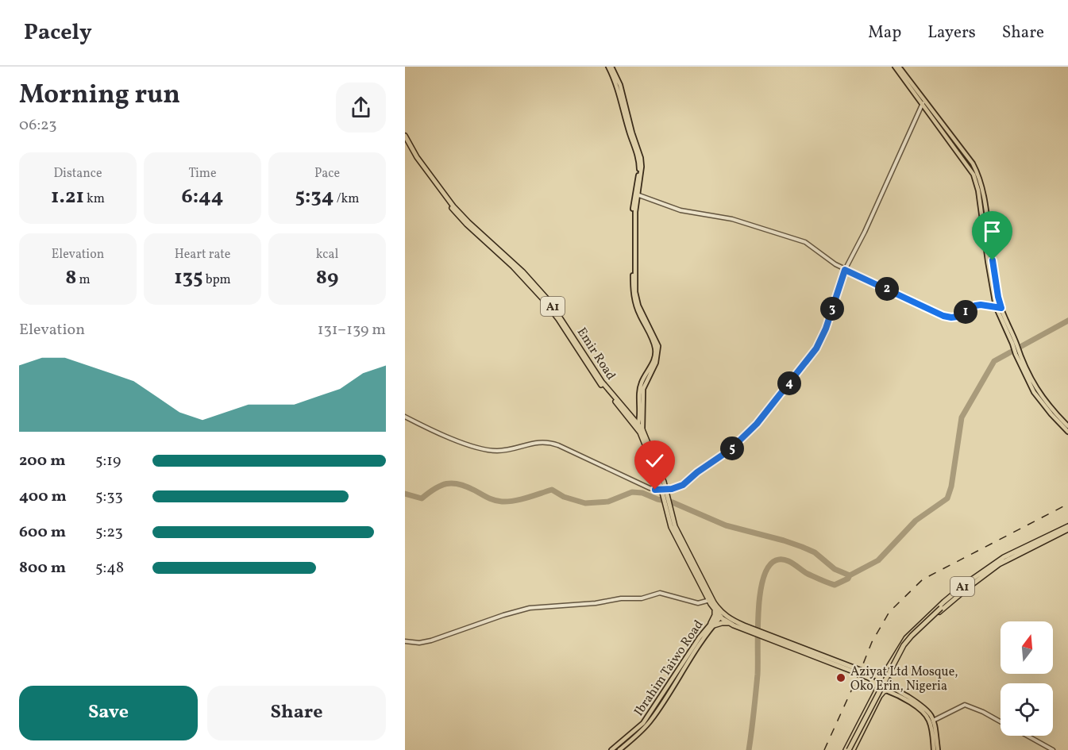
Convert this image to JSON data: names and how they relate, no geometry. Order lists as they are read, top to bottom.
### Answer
{
  "streets": {
    "highway": ["A1", "Emir Road", "Ibrahim Taiwo Road"]
  },
  "crossings": [
    ["A1", "Ibrahim Taiwo Road"],
    ["Emir Road", "Ibrahim Taiwo Road"]
  ],
  "places": ["Aziyat Ltd Mosque, Oko Erin, Nigeria"],
  "north": "top",
  "page": {
    "header": "Pacely",
    "nav": ["Map", "Layers", "Share"],
    "heading": ["Morning run", "06:23"],
    "stats": [
      ["Distance", "1.21 km"],
      ["Time", "6:44"],
      ["Pace", "5:34 /km"],
      ["Elevation", "8 m"],
      ["Heart rate", "135 bpm"],
      ["kcal", "89"]
    ],
    "pins": [
      "2",
      "3",
      "1",
      "4",
      "5"
    ],
    "chart": ["Elevation", "131–139 m"],
    "list": [
      {
        "name": "200 m",
        "note": "5:19"
      },
      {
        "name": "400 m",
        "note": "5:33"
      },
      {
        "name": "600 m",
        "note": "5:23"
      },
      {
        "name": "800 m",
        "note": "5:48"
      }
    ],
    "buttons": ["Save", "Share"]
  }
}
